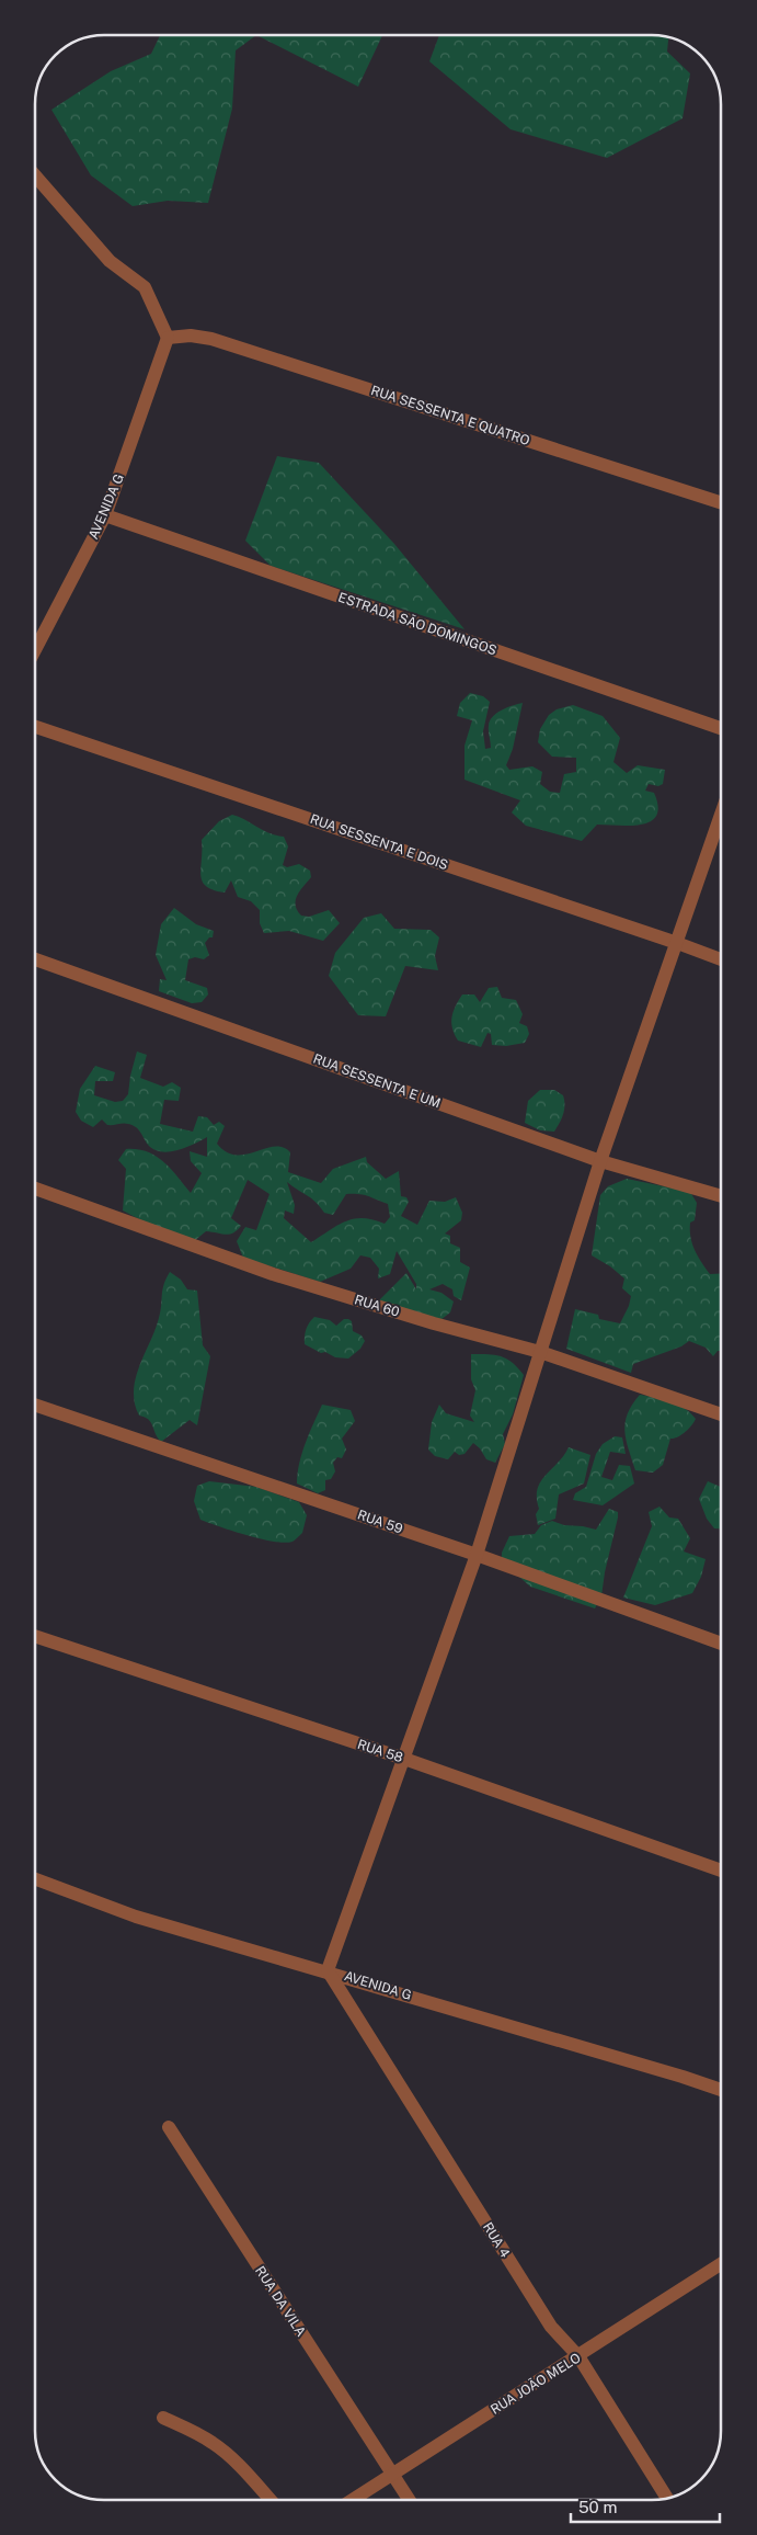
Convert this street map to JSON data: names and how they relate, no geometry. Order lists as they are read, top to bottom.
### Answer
{
  "streets": {
    "street": [
      "RUA SESSENTA E QUATRO",
      "AVENIDA G",
      "ESTRADA SÃO DOMINGOS",
      "RUA SESSENTA E DOIS",
      "RUA SESSENTA E UM",
      "RUA 60",
      "RUA 59",
      "RUA 58",
      "RUA 4",
      "RUA DA VILA",
      "RUA JOÃO MELO"
    ]
  },
  "crossings": [
    ["RUA SESSENTA E QUATRO", "AVENIDA G"],
    ["AVENIDA G", "ESTRADA SÃO DOMINGOS"],
    ["AVENIDA G", "RUA 4"],
    ["RUA 4", "RUA JOÃO MELO"],
    ["RUA DA VILA", "RUA JOÃO MELO"]
  ],
  "scale_bar": "50 m"
}
